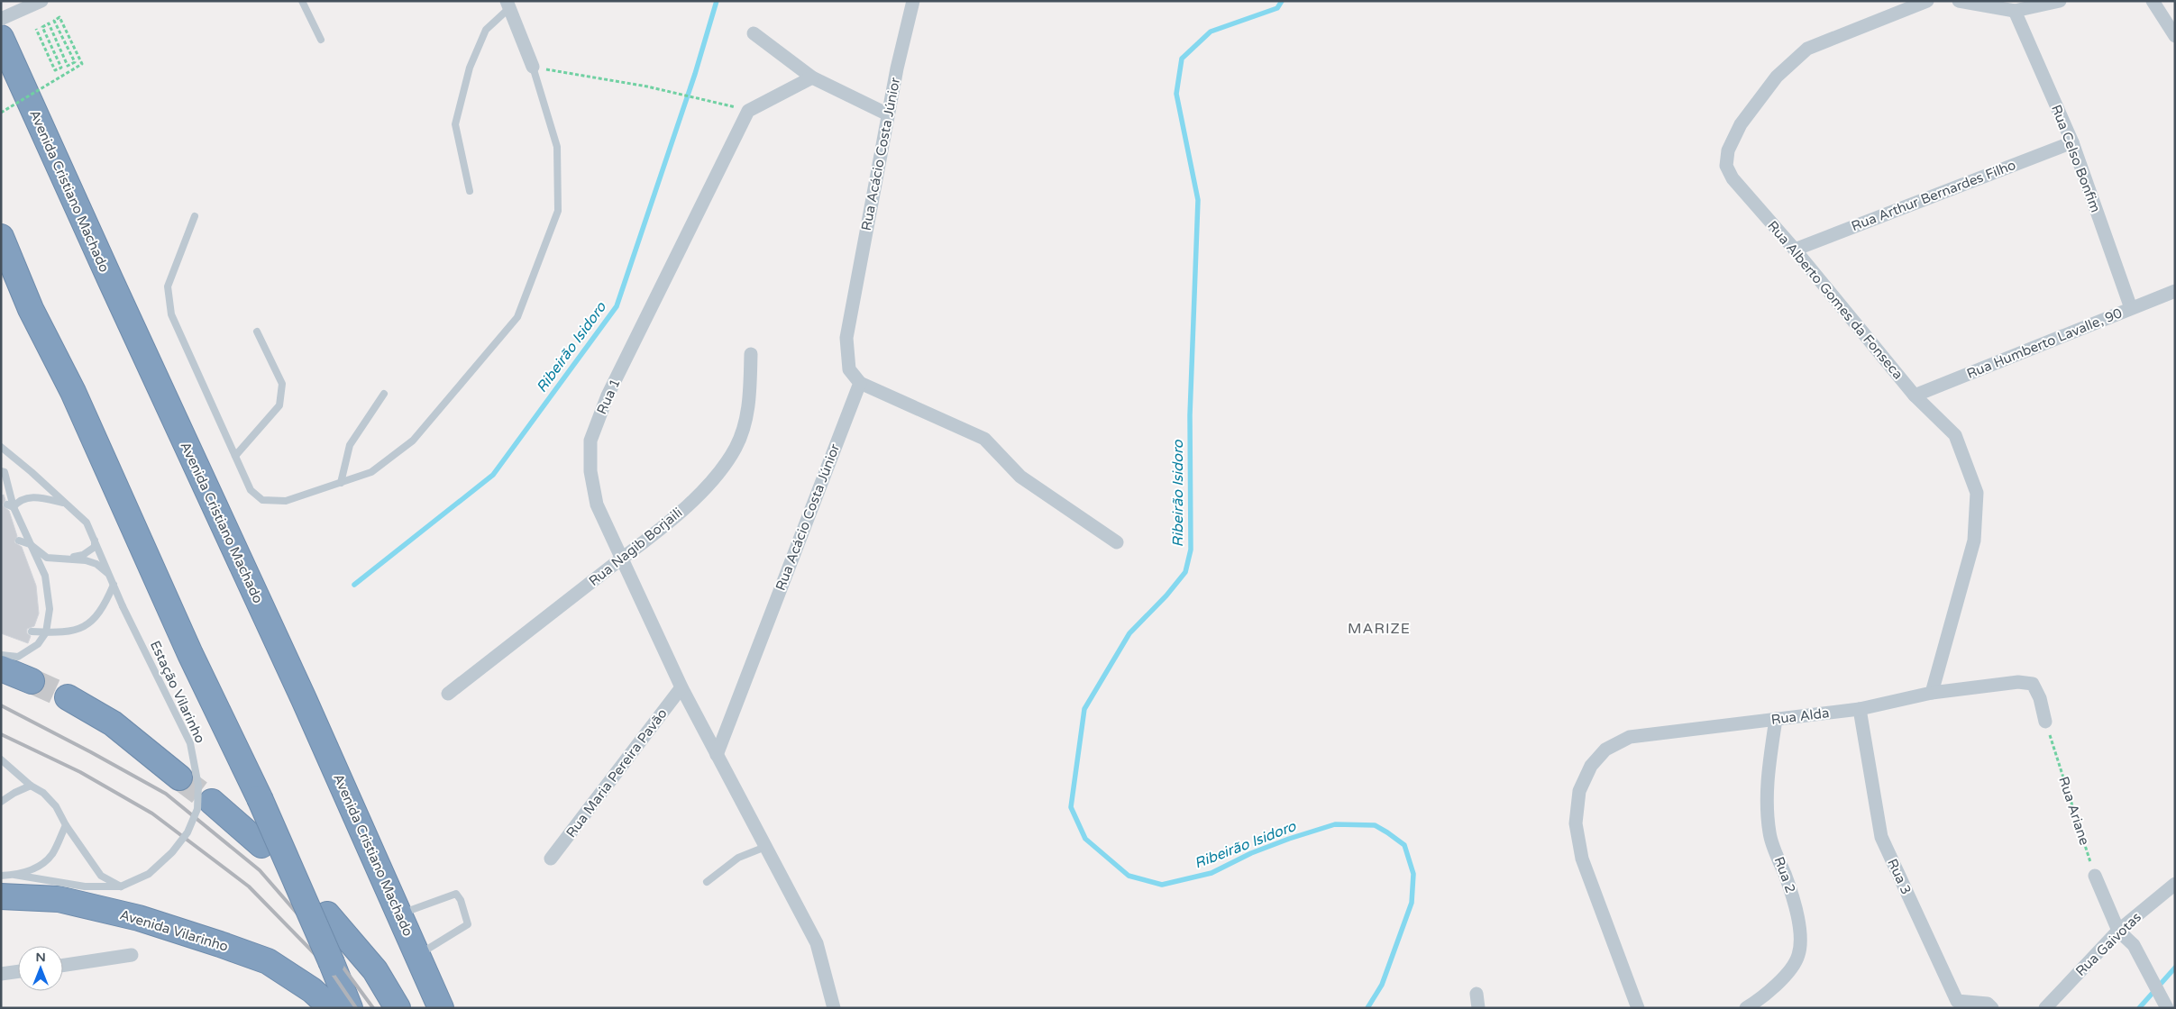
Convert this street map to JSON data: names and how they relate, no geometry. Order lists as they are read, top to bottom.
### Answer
{
  "streets": {
    "highway": ["Avenida Cristiano Machado", "Avenida Vilarinho"],
    "street": [
      "Rua Acácio Costa Júnior",
      "Rua Celso Bonfim",
      "Rua Arthur Bernardes Filho",
      "Rua Alberto Gomes da Fonseca",
      "Rua Humberto Lavalle, 90",
      "Rua 1",
      "Rua Nagib Borjaili",
      "Rua Alda",
      "Rua Maria Pereira Pavão",
      "Rua 2",
      "Rua 3",
      "Rua Gaivotas"
    ],
    "lane": ["Estação Vilarinho"],
    "path": ["Rua Ariane"]
  },
  "crossings": [
    ["Rua Acácio Costa Júnior", "Rua 1"],
    ["Rua Celso Bonfim", "Rua Arthur Bernardes Filho"],
    ["Rua Celso Bonfim", "Rua Humberto Lavalle, 90"],
    ["Rua Arthur Bernardes Filho", "Rua Alberto Gomes da Fonseca"],
    ["Rua Alberto Gomes da Fonseca", "Rua Humberto Lavalle, 90"],
    ["Rua Alberto Gomes da Fonseca", "Rua Alda"],
    ["Rua 1", "Rua Nagib Borjaili"],
    ["Rua 1", "Rua Maria Pereira Pavão"],
    ["Rua Alda", "Rua Ariane"],
    ["Rua Alda", "Rua 2"],
    ["Rua Alda", "Rua 3"]
  ],
  "districts": ["MARIZE"],
  "water": ["Ribeirão Isidoro"],
  "north": "top"
}
